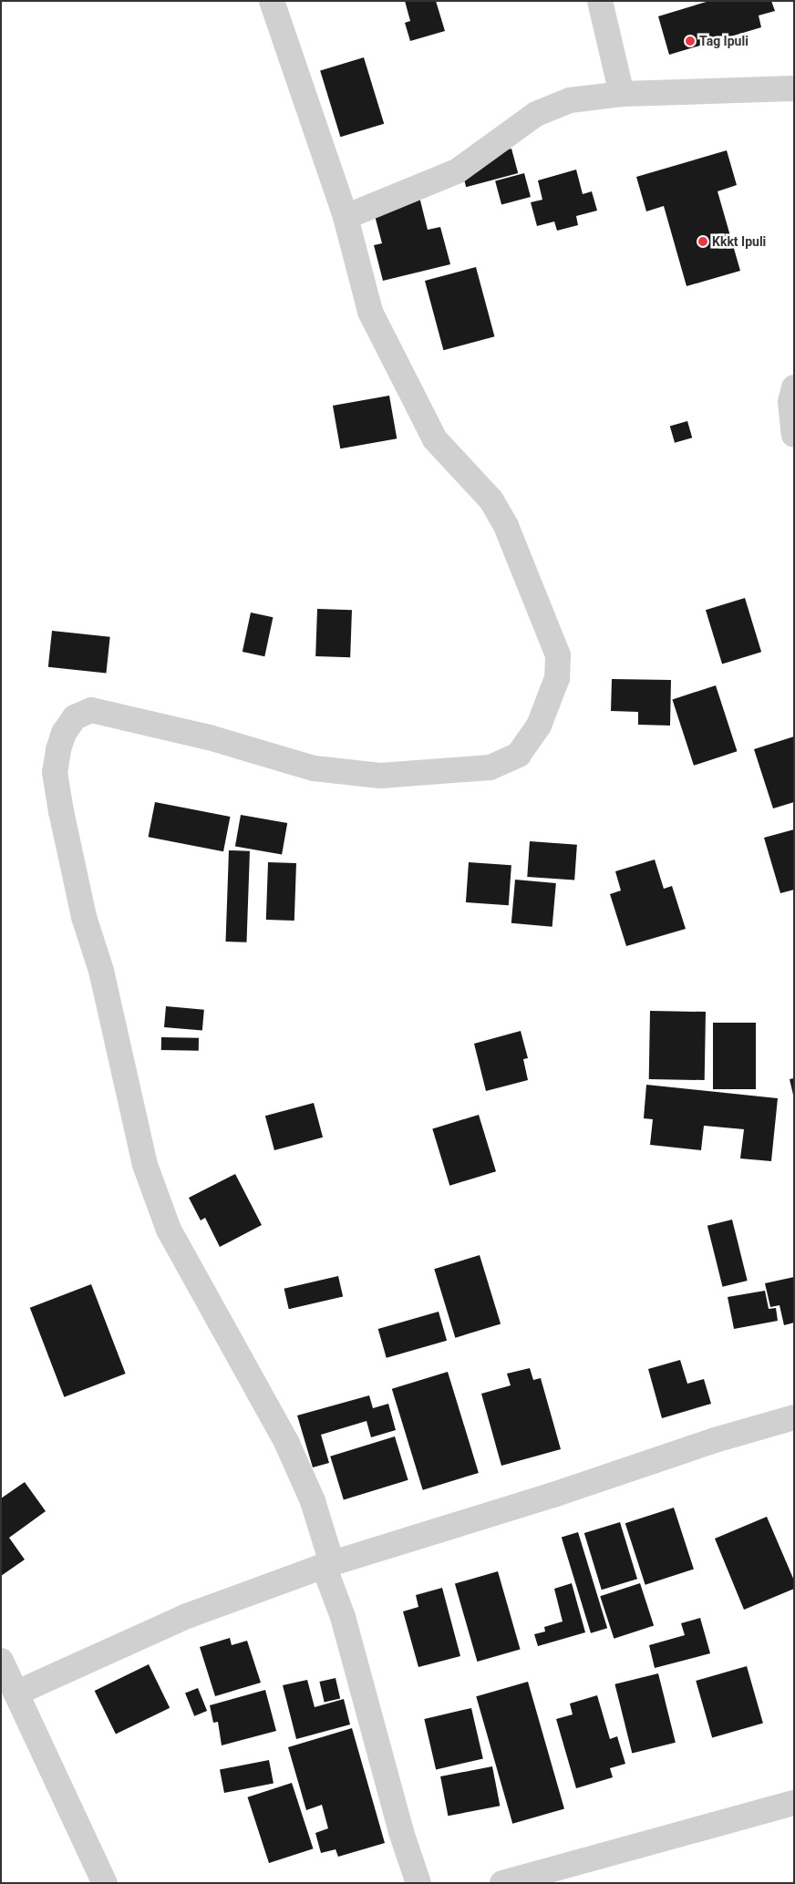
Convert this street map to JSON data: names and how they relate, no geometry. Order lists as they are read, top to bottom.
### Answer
{
  "places": ["Tag Ipuli", "Kkkt Ipuli"]
}
